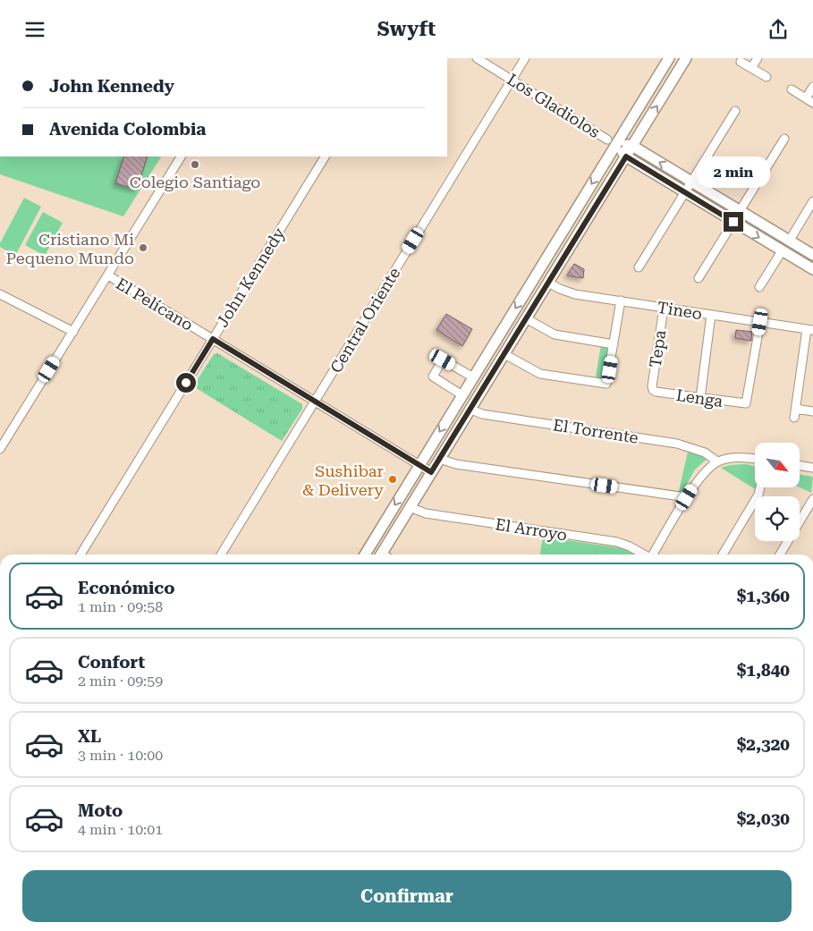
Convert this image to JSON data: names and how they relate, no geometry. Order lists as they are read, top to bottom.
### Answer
{
  "streets": {
    "street": [
      "Los Gladiolos",
      "John Kennedy",
      "El Pelícano",
      "Tineo",
      "Central Oriente",
      "Tepa",
      "Lenga",
      "El Torrente",
      "El Arroyo"
    ]
  },
  "crossings": [
    ["Los Gladiolos", "Central Oriente"],
    ["John Kennedy", "El Pelícano"],
    ["El Pelícano", "Central Oriente"],
    ["Tineo", "Tepa"],
    ["Tineo", "Lenga"],
    ["Tepa", "Lenga"]
  ],
  "places": ["Colegio Santiago", "Cristiano Mi Pequeno Mundo", "Sushibar & Delivery"],
  "north": "bottom right",
  "page": {
    "header": "Swyft",
    "banner": ["John Kennedy", "Avenida Colombia"],
    "bubble": "2 min",
    "list": [
      {
        "name": "Económico",
        "note": "1 min · 09:58",
        "value": "$1,360"
      },
      {
        "name": "Confort",
        "note": "2 min · 09:59",
        "value": "$1,840"
      },
      {
        "name": "XL",
        "note": "3 min · 10:00",
        "value": "$2,320"
      },
      {
        "name": "Moto",
        "note": "4 min · 10:01",
        "value": "$2,030"
      }
    ],
    "buttons": "Confirmar"
  }
}
